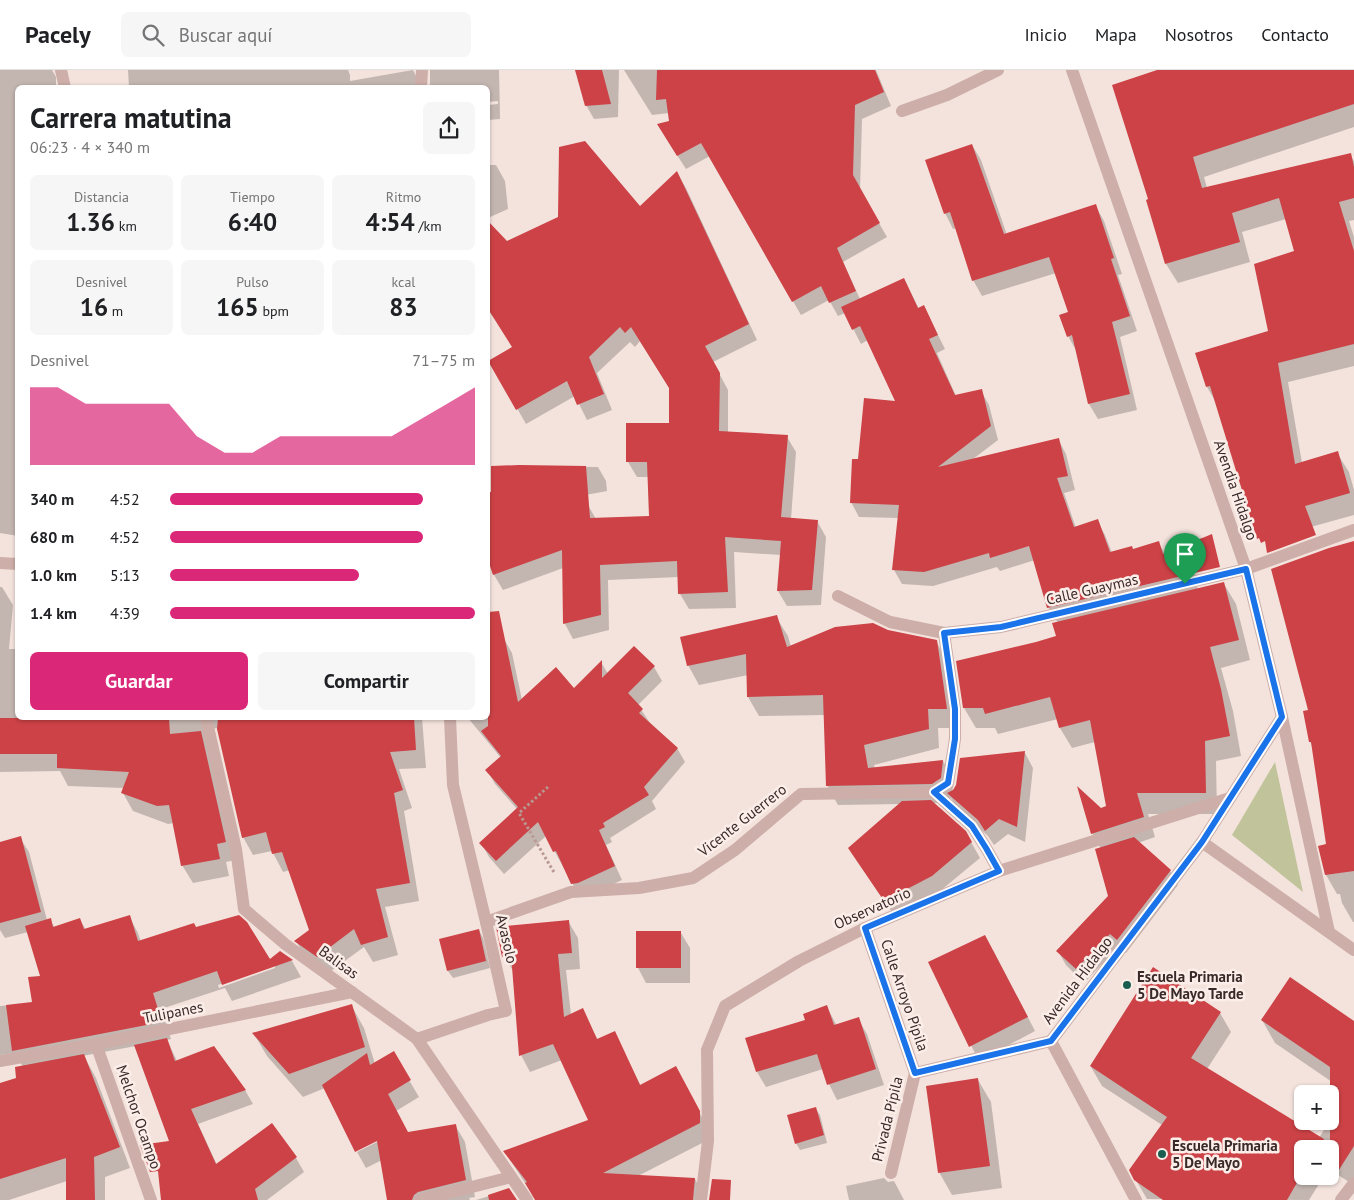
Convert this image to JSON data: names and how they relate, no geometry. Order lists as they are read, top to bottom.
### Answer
{
  "streets": {
    "street": [
      "Avendia Hidalgo",
      "Calle Guaymas",
      "Vicente Guerrero",
      "Observatorio",
      "Avasolo",
      "Balisas",
      "Avenida Hidalgo",
      "Calle Arroyo Pípila",
      "Tulipanes",
      "Melchor Ocampo",
      "Privada Pípila"
    ]
  },
  "crossings": [
    ["Avendia Hidalgo", "Calle Guaymas"],
    ["Avendia Hidalgo", "Avenida Hidalgo"],
    ["Vicente Guerrero", "Avasolo"],
    ["Observatorio", "Avenida Hidalgo"],
    ["Observatorio", "Calle Arroyo Pípila"],
    ["Avasolo", "Balisas"],
    ["Balisas", "Tulipanes"],
    ["Calle Arroyo Pípila", "Privada Pípila"],
    ["Tulipanes", "Melchor Ocampo"]
  ],
  "places": ["Escuela Primaria 5 De Mayo Tarde", "Escuela Primaria 5 De Mayo"],
  "page": {
    "header": "Pacely",
    "search": "Buscar aquí",
    "nav": [
      "Inicio",
      "Mapa",
      "Nosotros",
      "Contacto"
    ],
    "heading": ["Carrera matutina", "06:23 · 4 × 340 m"],
    "stats": [
      ["Distancia", "1.36 km"],
      ["Tiempo", "6:40"],
      ["Ritmo", "4:54 /km"],
      ["Desnivel", "16 m"],
      ["Pulso", "165 bpm"],
      ["kcal", "83"]
    ],
    "chart": ["Desnivel", "71–75 m"],
    "list": [
      {
        "name": "340 m",
        "note": "4:52"
      },
      {
        "name": "680 m",
        "note": "4:52"
      },
      {
        "name": "1.0 km",
        "note": "5:13"
      },
      {
        "name": "1.4 km",
        "note": "4:39"
      }
    ],
    "buttons": ["Guardar", "Compartir"],
    "map_buttons": ["+", "−"]
  }
}
